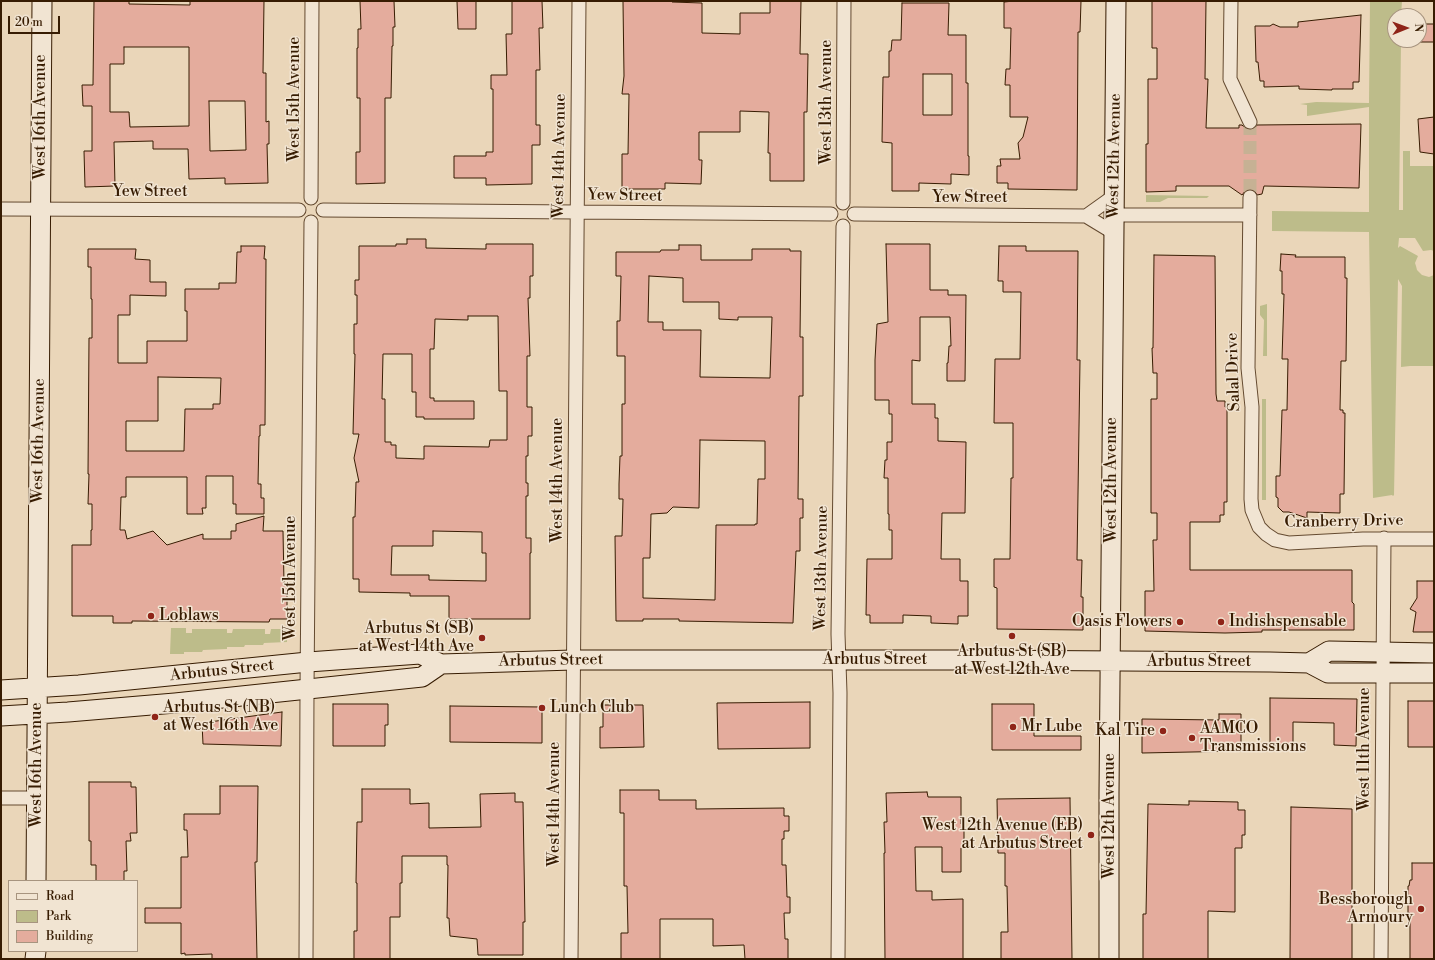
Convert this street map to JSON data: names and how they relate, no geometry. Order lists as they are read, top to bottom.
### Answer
{
  "streets": {
    "main road": ["West 16th Avenue", "West 12th Avenue", "Arbutus Street"],
    "street": [
      "West 15th Avenue",
      "West 13th Avenue",
      "West 14th Avenue",
      "Yew Street",
      "Salal Drive",
      "Cranberry Drive",
      "West 11th Avenue"
    ]
  },
  "crossings": [
    ["West 15th Avenue", "Yew Street"],
    ["West 15th Avenue", "Arbutus Street"],
    ["West 13th Avenue", "Yew Street"],
    ["West 13th Avenue", "Arbutus Street"],
    ["West 16th Avenue", "Yew Street"],
    ["West 16th Avenue", "Arbutus Street"],
    ["West 14th Avenue", "Yew Street"],
    ["West 14th Avenue", "Arbutus Street"],
    ["West 12th Avenue", "Arbutus Street"],
    ["Salal Drive", "Cranberry Drive"],
    ["Cranberry Drive", "West 11th Avenue"],
    ["Arbutus Street", "West 11th Avenue"]
  ],
  "places": [
    "Loblaws",
    "Oasis Flowers",
    "Indishspensable",
    "Arbutus St (SB) at West 12th Ave",
    "Arbutus St (SB) at West 14th Ave",
    "Lunch Club",
    "Arbutus St (NB) at West 16th Ave",
    "Mr Lube",
    "Kal Tire",
    "AAMCO Transmissions",
    "West 12th Avenue (EB) at Arbutus Street",
    "Bessborough Armoury"
  ],
  "legend": ["Road", "Park", "Building"],
  "scale_bar": "20 m",
  "north": "right"
}
